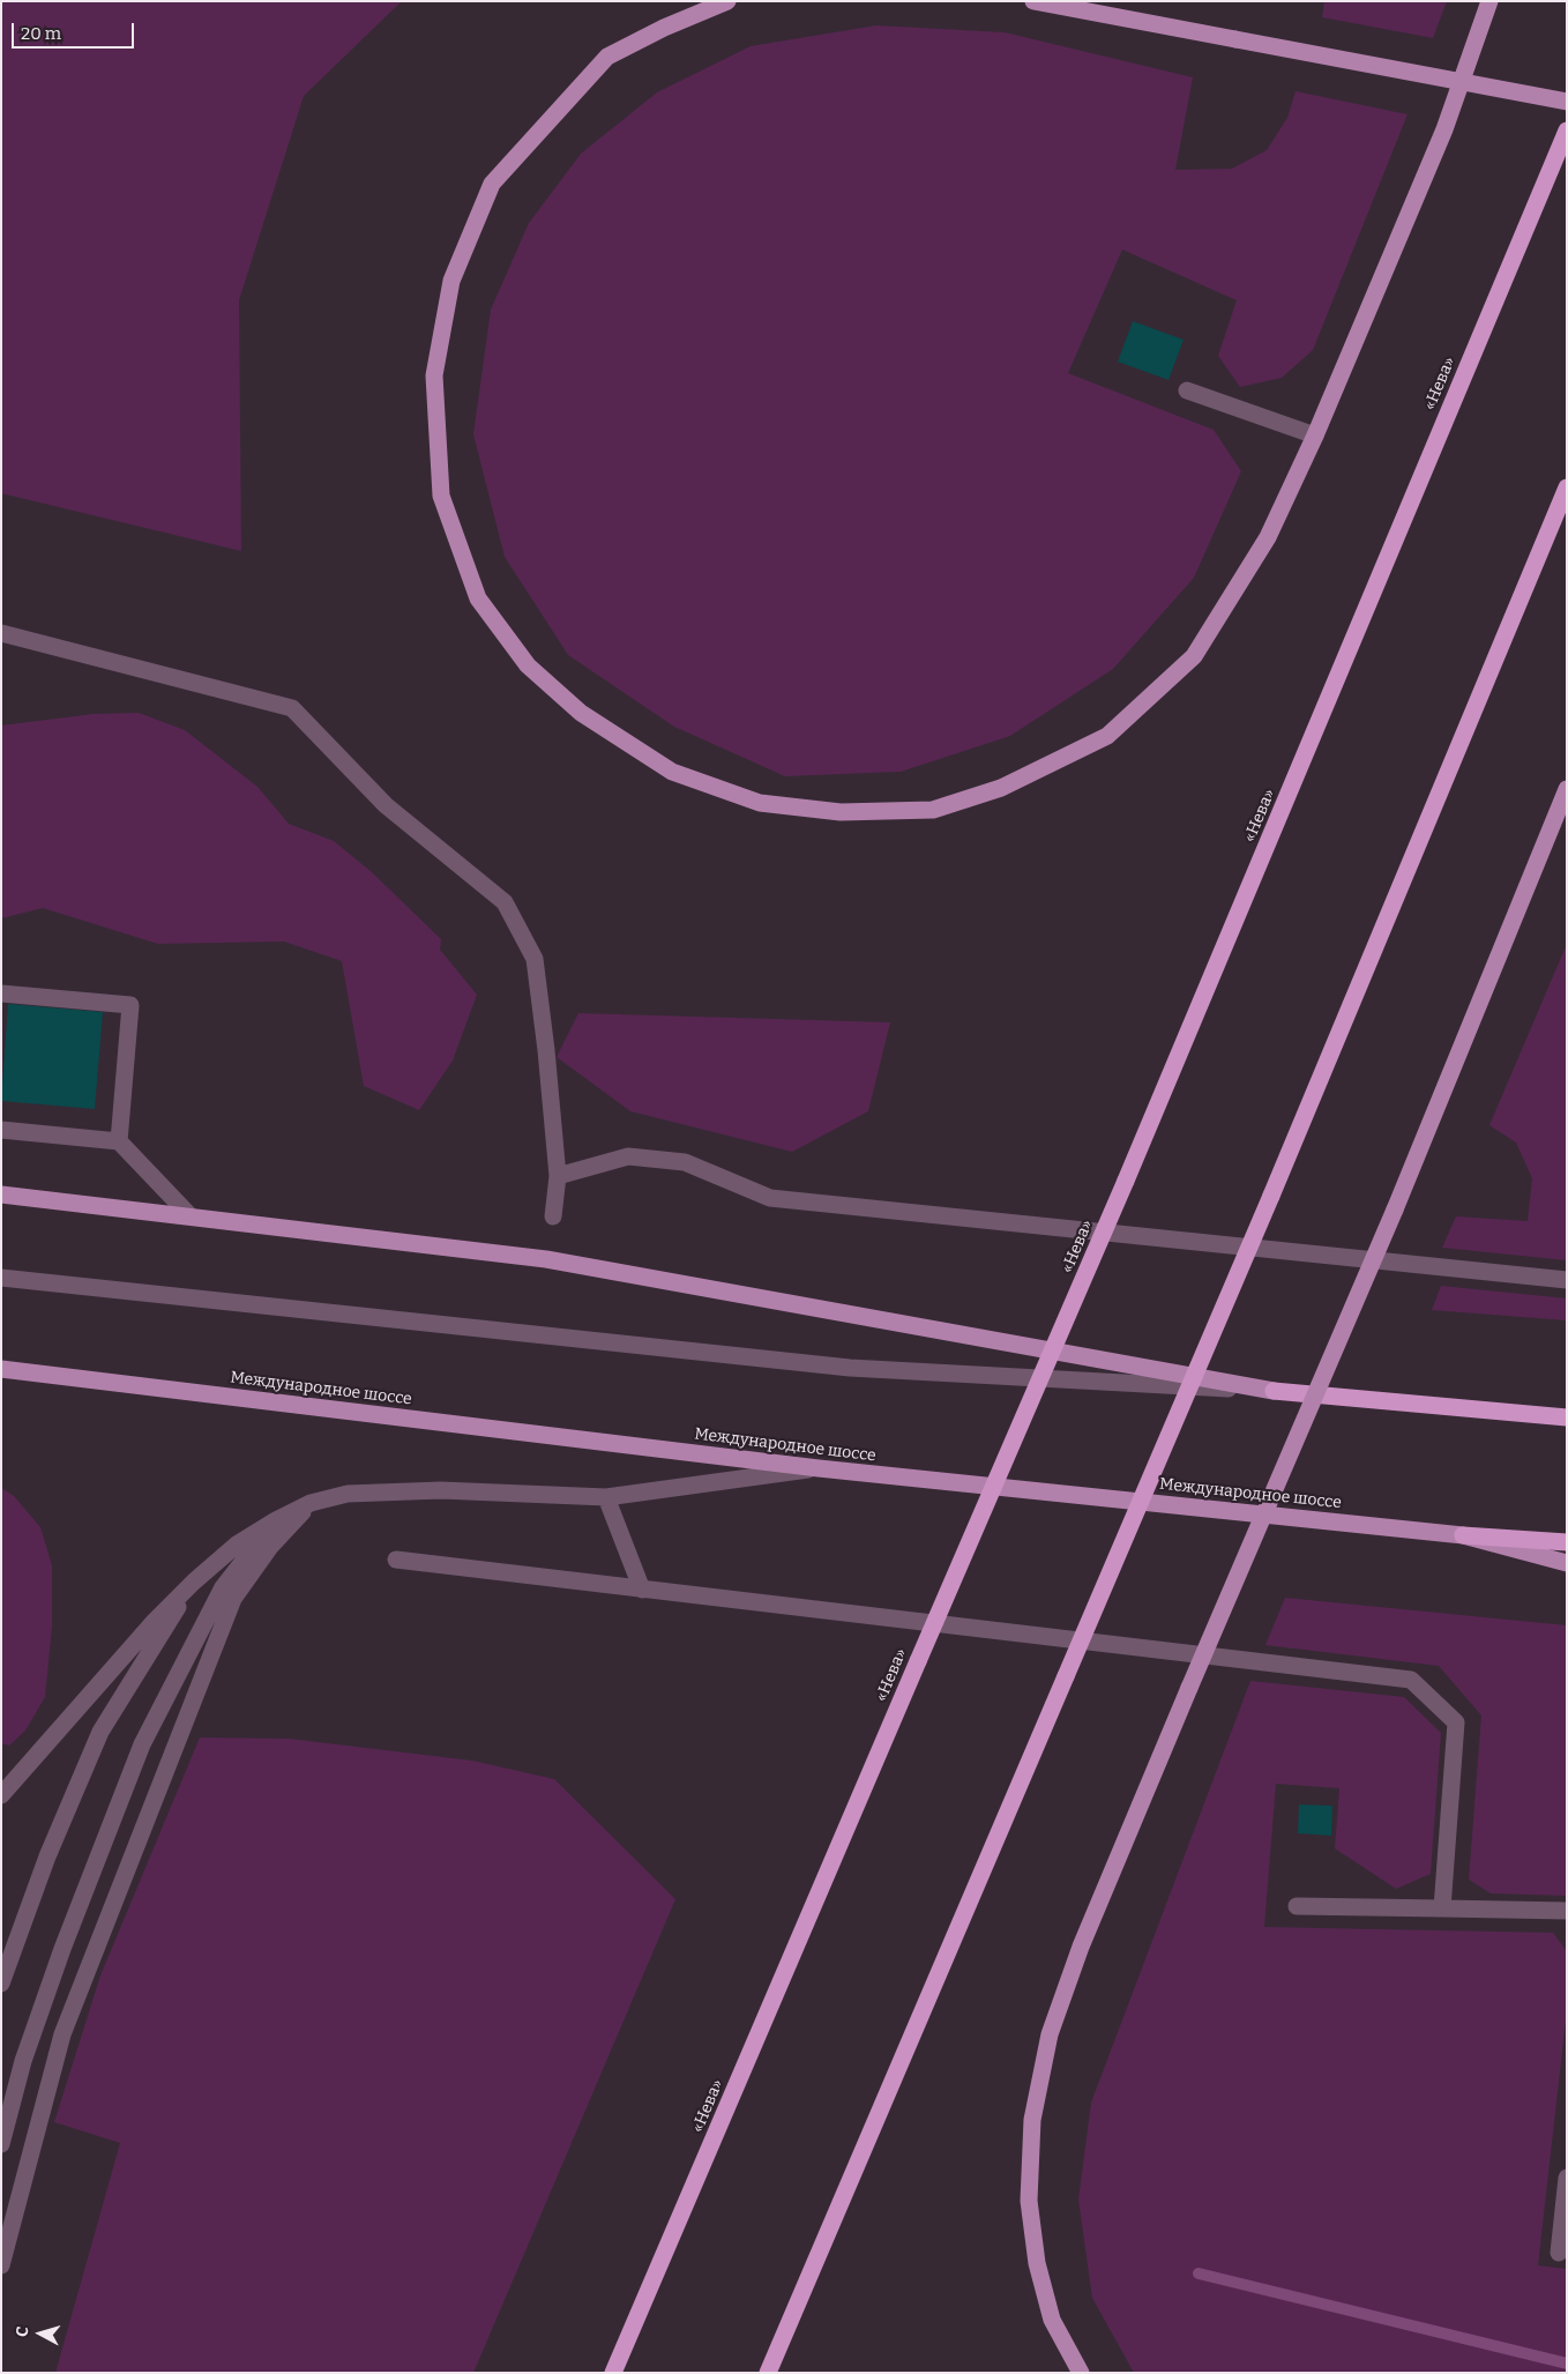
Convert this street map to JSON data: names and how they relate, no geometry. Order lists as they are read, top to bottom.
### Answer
{
  "streets": {
    "highway": ["«Нева»", "Международное шоссе"]
  },
  "scale_bar": "20 m",
  "north": "left"
}
